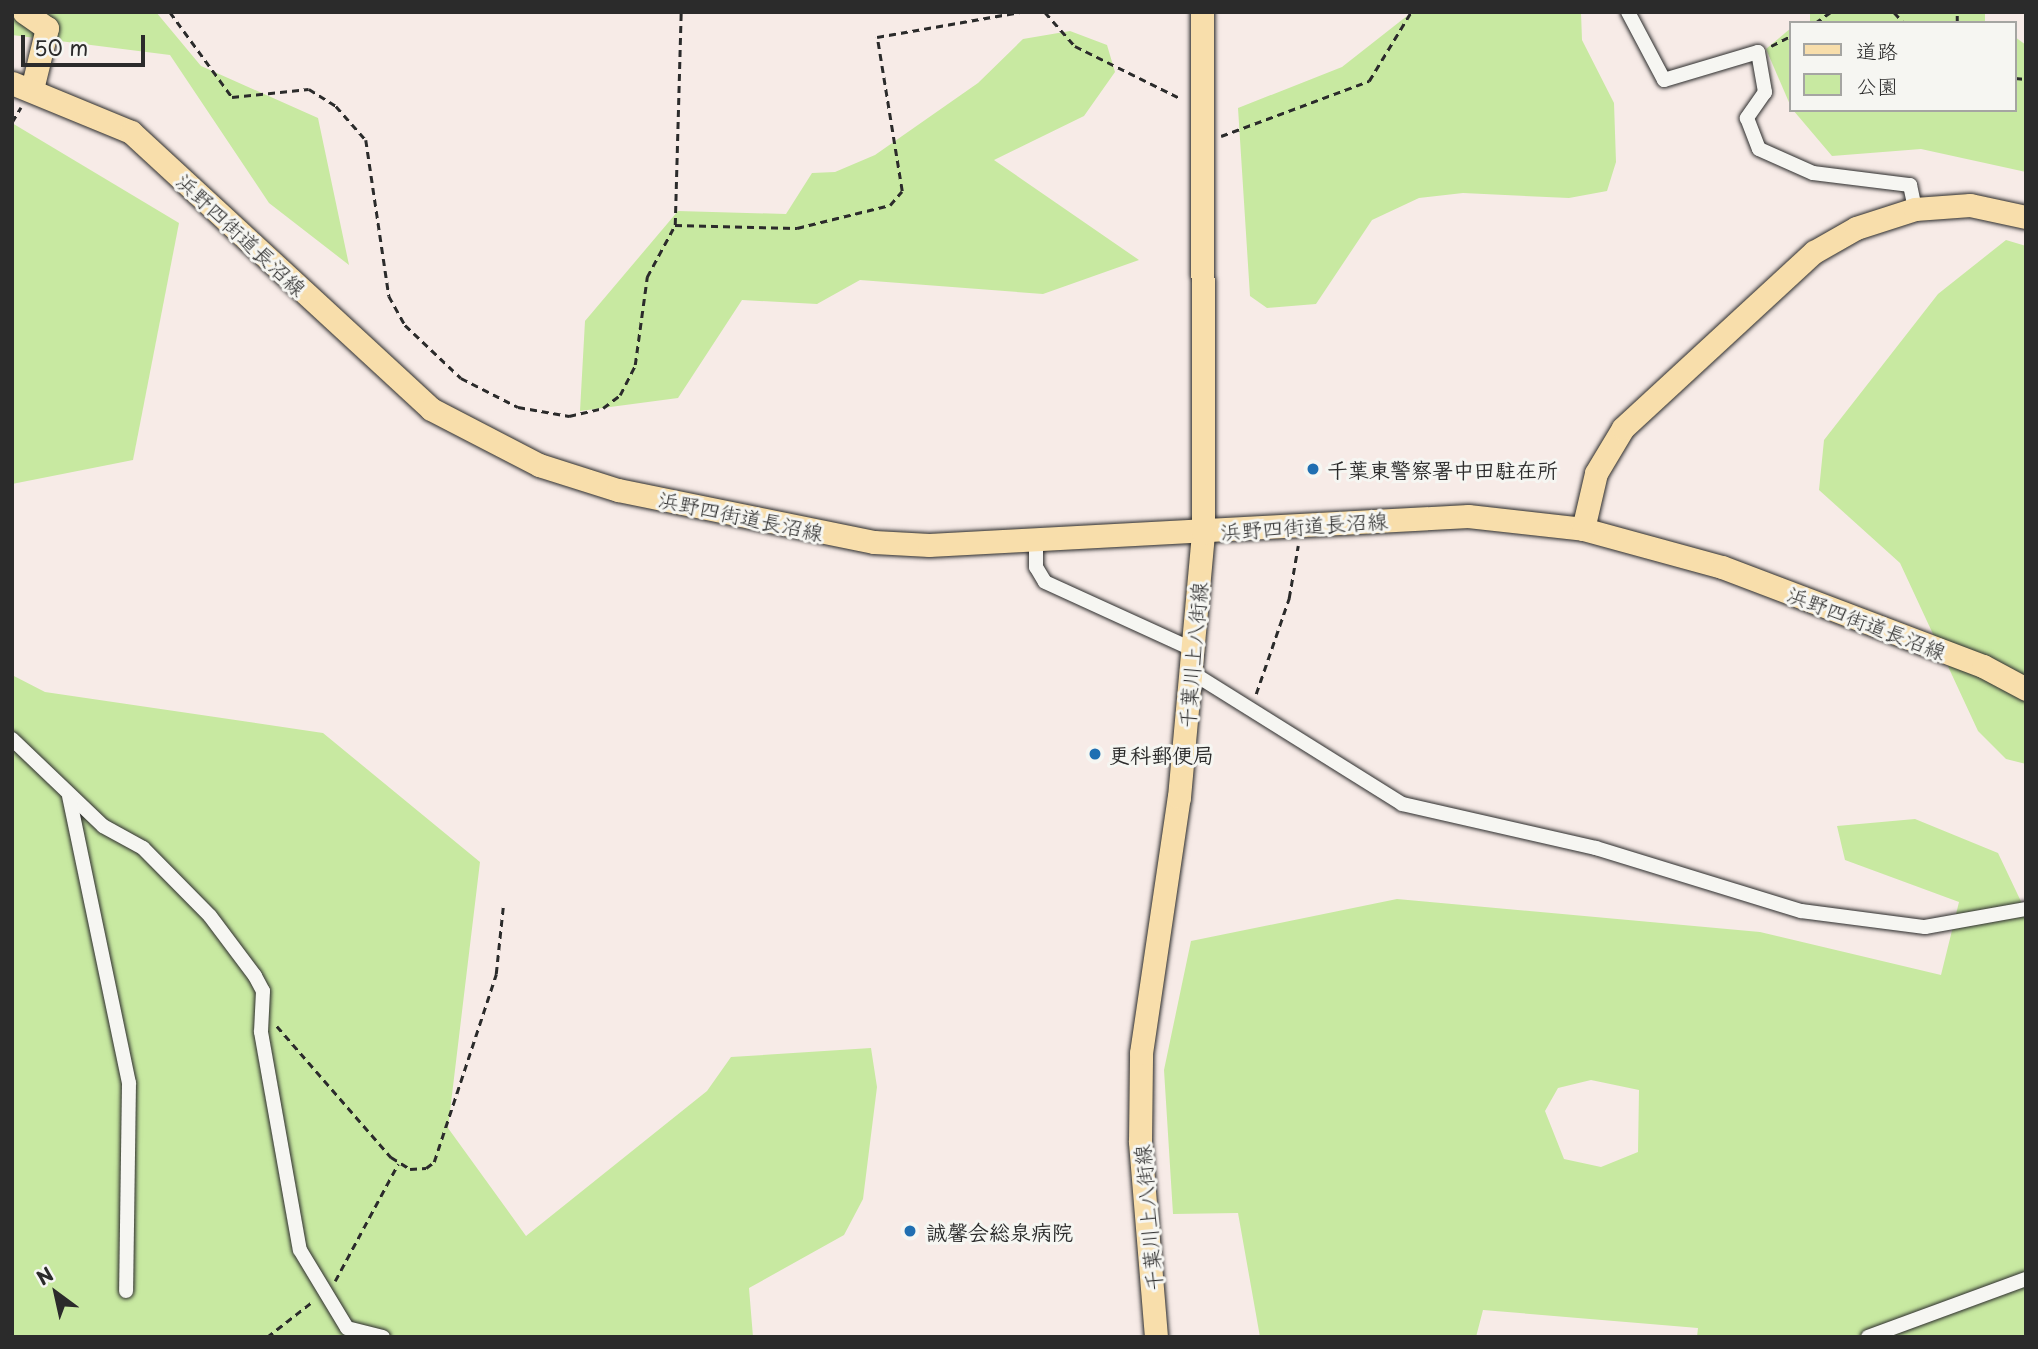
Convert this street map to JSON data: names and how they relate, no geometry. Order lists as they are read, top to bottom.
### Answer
{
  "streets": {
    "main road": ["浜野四街道長沼線", "千葉川上八街線"]
  },
  "crossings": [
    ["浜野四街道長沼線", "千葉川上八街線"]
  ],
  "places": ["千葉東警察署中田駐在所", "更科郵便局", "誠馨会総泉病院"],
  "legend": ["道路", "公園"],
  "scale_bar": "50 m",
  "north": "top left"
}
